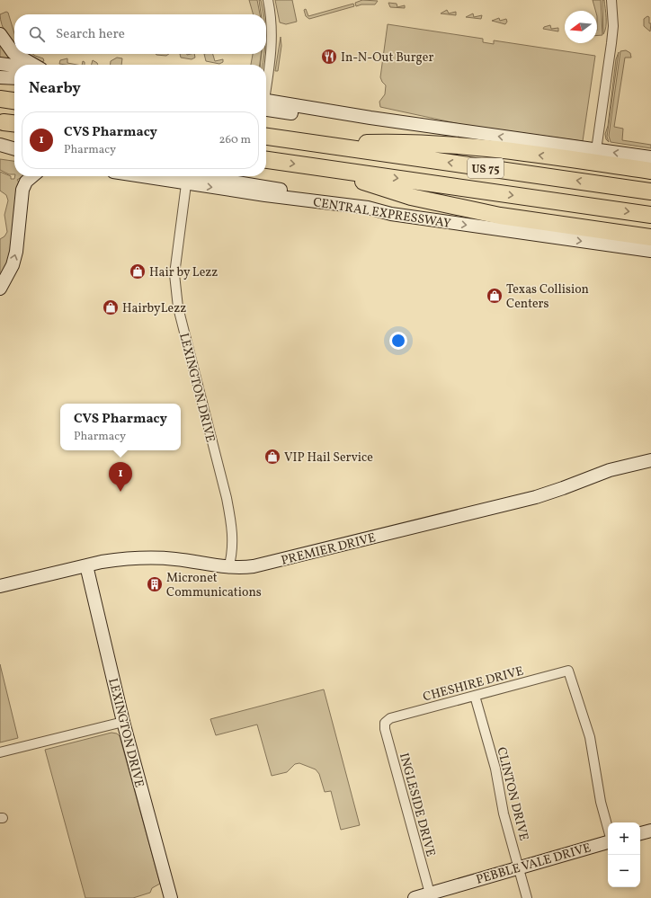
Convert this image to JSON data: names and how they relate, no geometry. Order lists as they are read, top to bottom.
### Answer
{
  "streets": {
    "highway": ["US 75"],
    "main road": [
      "CENTRAL EXPRESSWAY",
      "LEXINGTON DRIVE",
      "PREMIER DRIVE",
      "PEBBLE VALE DRIVE"
    ],
    "street": ["CHESHIRE DRIVE", "CLINTON DRIVE", "INGLESIDE DRIVE"]
  },
  "crossings": [
    ["CENTRAL EXPRESSWAY", "LEXINGTON DRIVE"],
    ["LEXINGTON DRIVE", "PREMIER DRIVE"],
    ["CHESHIRE DRIVE", "CLINTON DRIVE"],
    ["CHESHIRE DRIVE", "INGLESIDE DRIVE"],
    ["CLINTON DRIVE", "PEBBLE VALE DRIVE"],
    ["INGLESIDE DRIVE", "PEBBLE VALE DRIVE"]
  ],
  "places": {
    "restaurant": ["In-N-Out Burger"],
    "shop": [
      "Hair by Lezz",
      "Texas Collision Centers",
      "HairbyLezz",
      "VIP Hail Service"
    ],
    "building": ["Micronet Communications"]
  },
  "north": "left",
  "page": {
    "search": "Search here",
    "heading": "Nearby",
    "list": [
      {
        "mark": "1",
        "name": "CVS Pharmacy",
        "note": "Pharmacy",
        "value": "260 m"
      }
    ],
    "popup": ["CVS Pharmacy", "Pharmacy"],
    "pins": "1",
    "map_buttons": ["+", "−"]
  }
}
